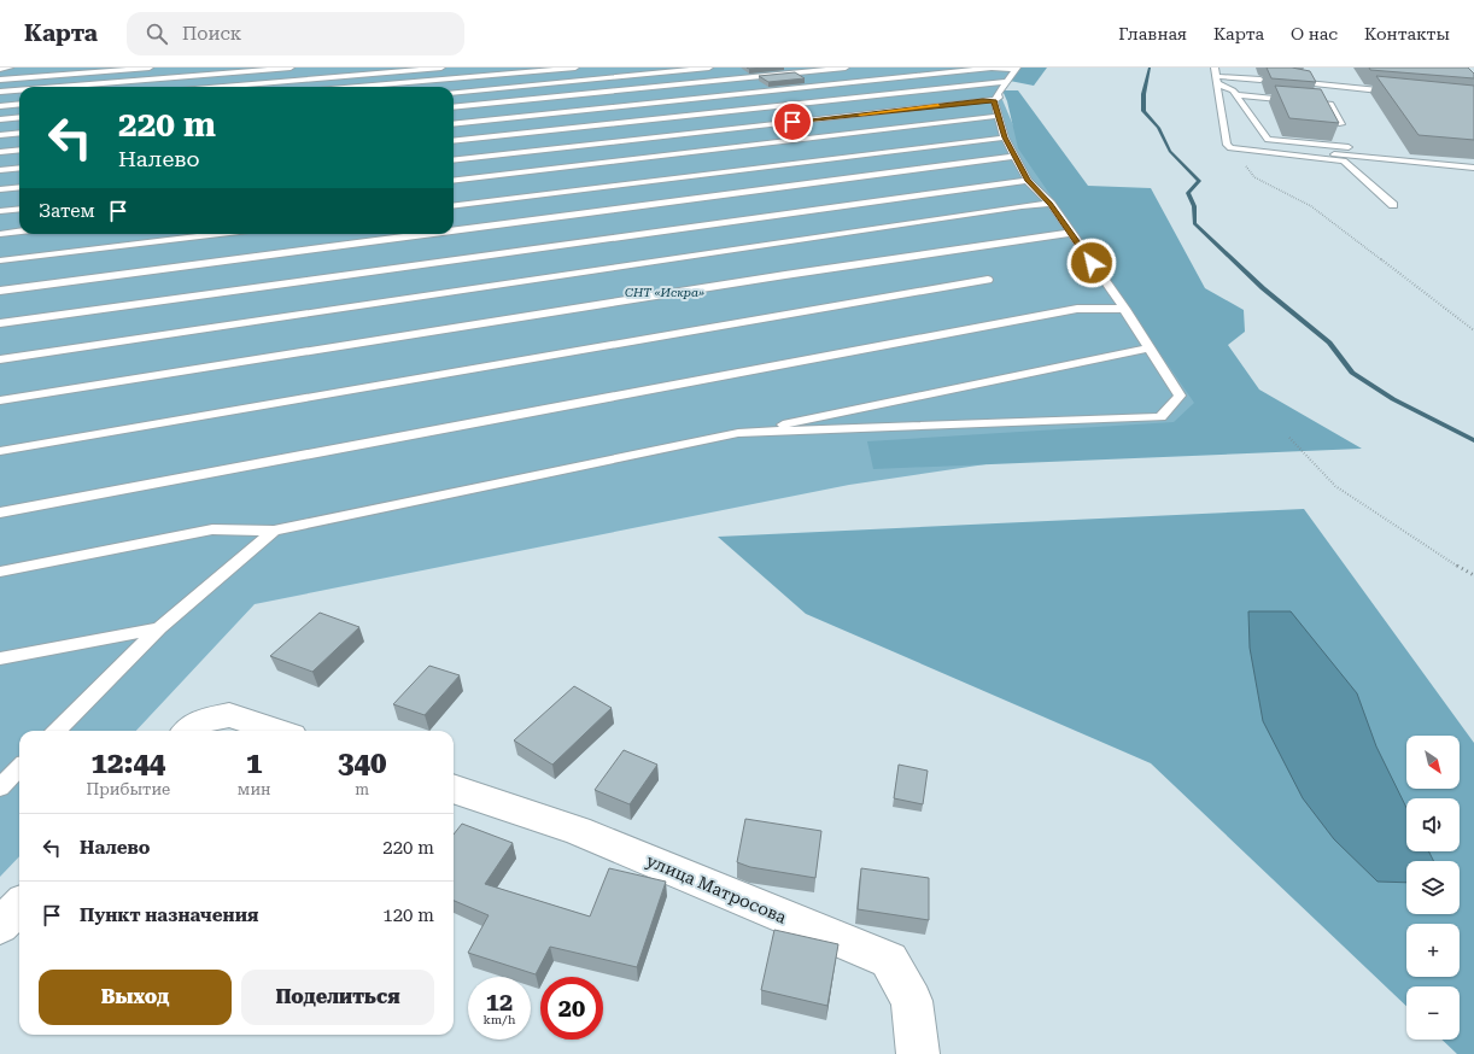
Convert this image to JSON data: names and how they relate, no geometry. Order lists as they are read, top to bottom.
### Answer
{
  "streets": {
    "street": ["улица Матросова"]
  },
  "parks": ["СНТ «Искра»"],
  "north": "bottom right",
  "page": {
    "header": "Карта",
    "search": "Поиск",
    "nav": [
      "Главная",
      "Карта",
      "О нас",
      "Контакты"
    ],
    "turn": ["220 m", "Налево"],
    "then": "Затем",
    "eta": [
      "12:44",
      "Прибытие",
      "1",
      "мин",
      "340",
      "m"
    ],
    "map_buttons": ["+", "−"],
    "list": [
      {
        "name": "Налево",
        "value": "220 m"
      },
      {
        "name": "Пункт назначения",
        "value": "120 m"
      }
    ],
    "buttons": ["Выход", "Поделиться"],
    "speed": "12 km/h",
    "limit": "20"
  }
}
